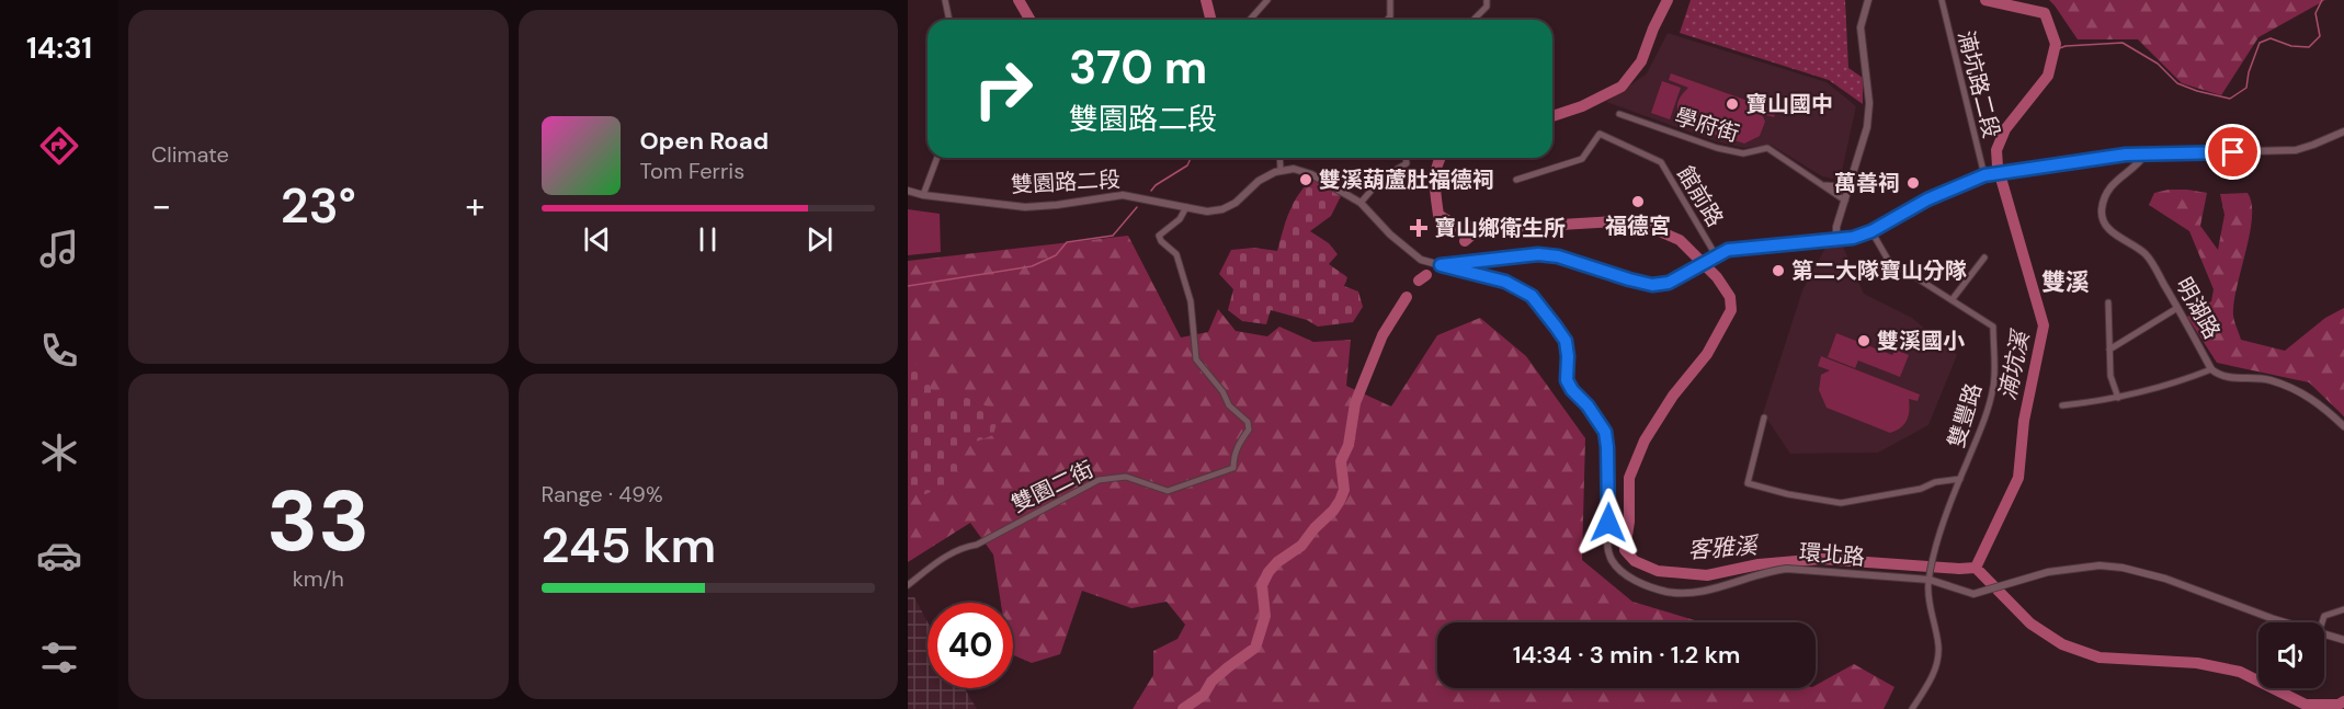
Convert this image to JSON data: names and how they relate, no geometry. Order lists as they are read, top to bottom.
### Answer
{
  "streets": {
    "street": [
      "湳坑路二段",
      "學府街",
      "雙園路二段",
      "館前路",
      "明湖路",
      "雙豐路",
      "雙園二街",
      "環北路"
    ]
  },
  "crossings": [
    ["雙園路二段", "雙園二街"],
    ["雙豐路", "環北路"]
  ],
  "districts": ["雙溪"],
  "water": ["湳坑溪", "客雅溪"],
  "places": {
    "other": [
      "寶山國中",
      "雙溪葫蘆肚福德祠",
      "萬善祠",
      "福德宮",
      "第二大隊寶山分隊",
      "雙溪國小"
    ],
    "health": ["寶山鄉衛生所"]
  },
  "page": {
    "tabs": "14:31",
    "tile": [
      "Climate",
      ["33", "km/h"],
      ["Range · 49%", "245 km"]
    ],
    "turn": ["370 m", "雙園路二段"],
    "song": ["Open Road", "Tom Ferris"],
    "heat": ["−", "23°", "+"],
    "limit": "40",
    "trip": "14:34 · 3 min · 1.2 km"
  }
}
